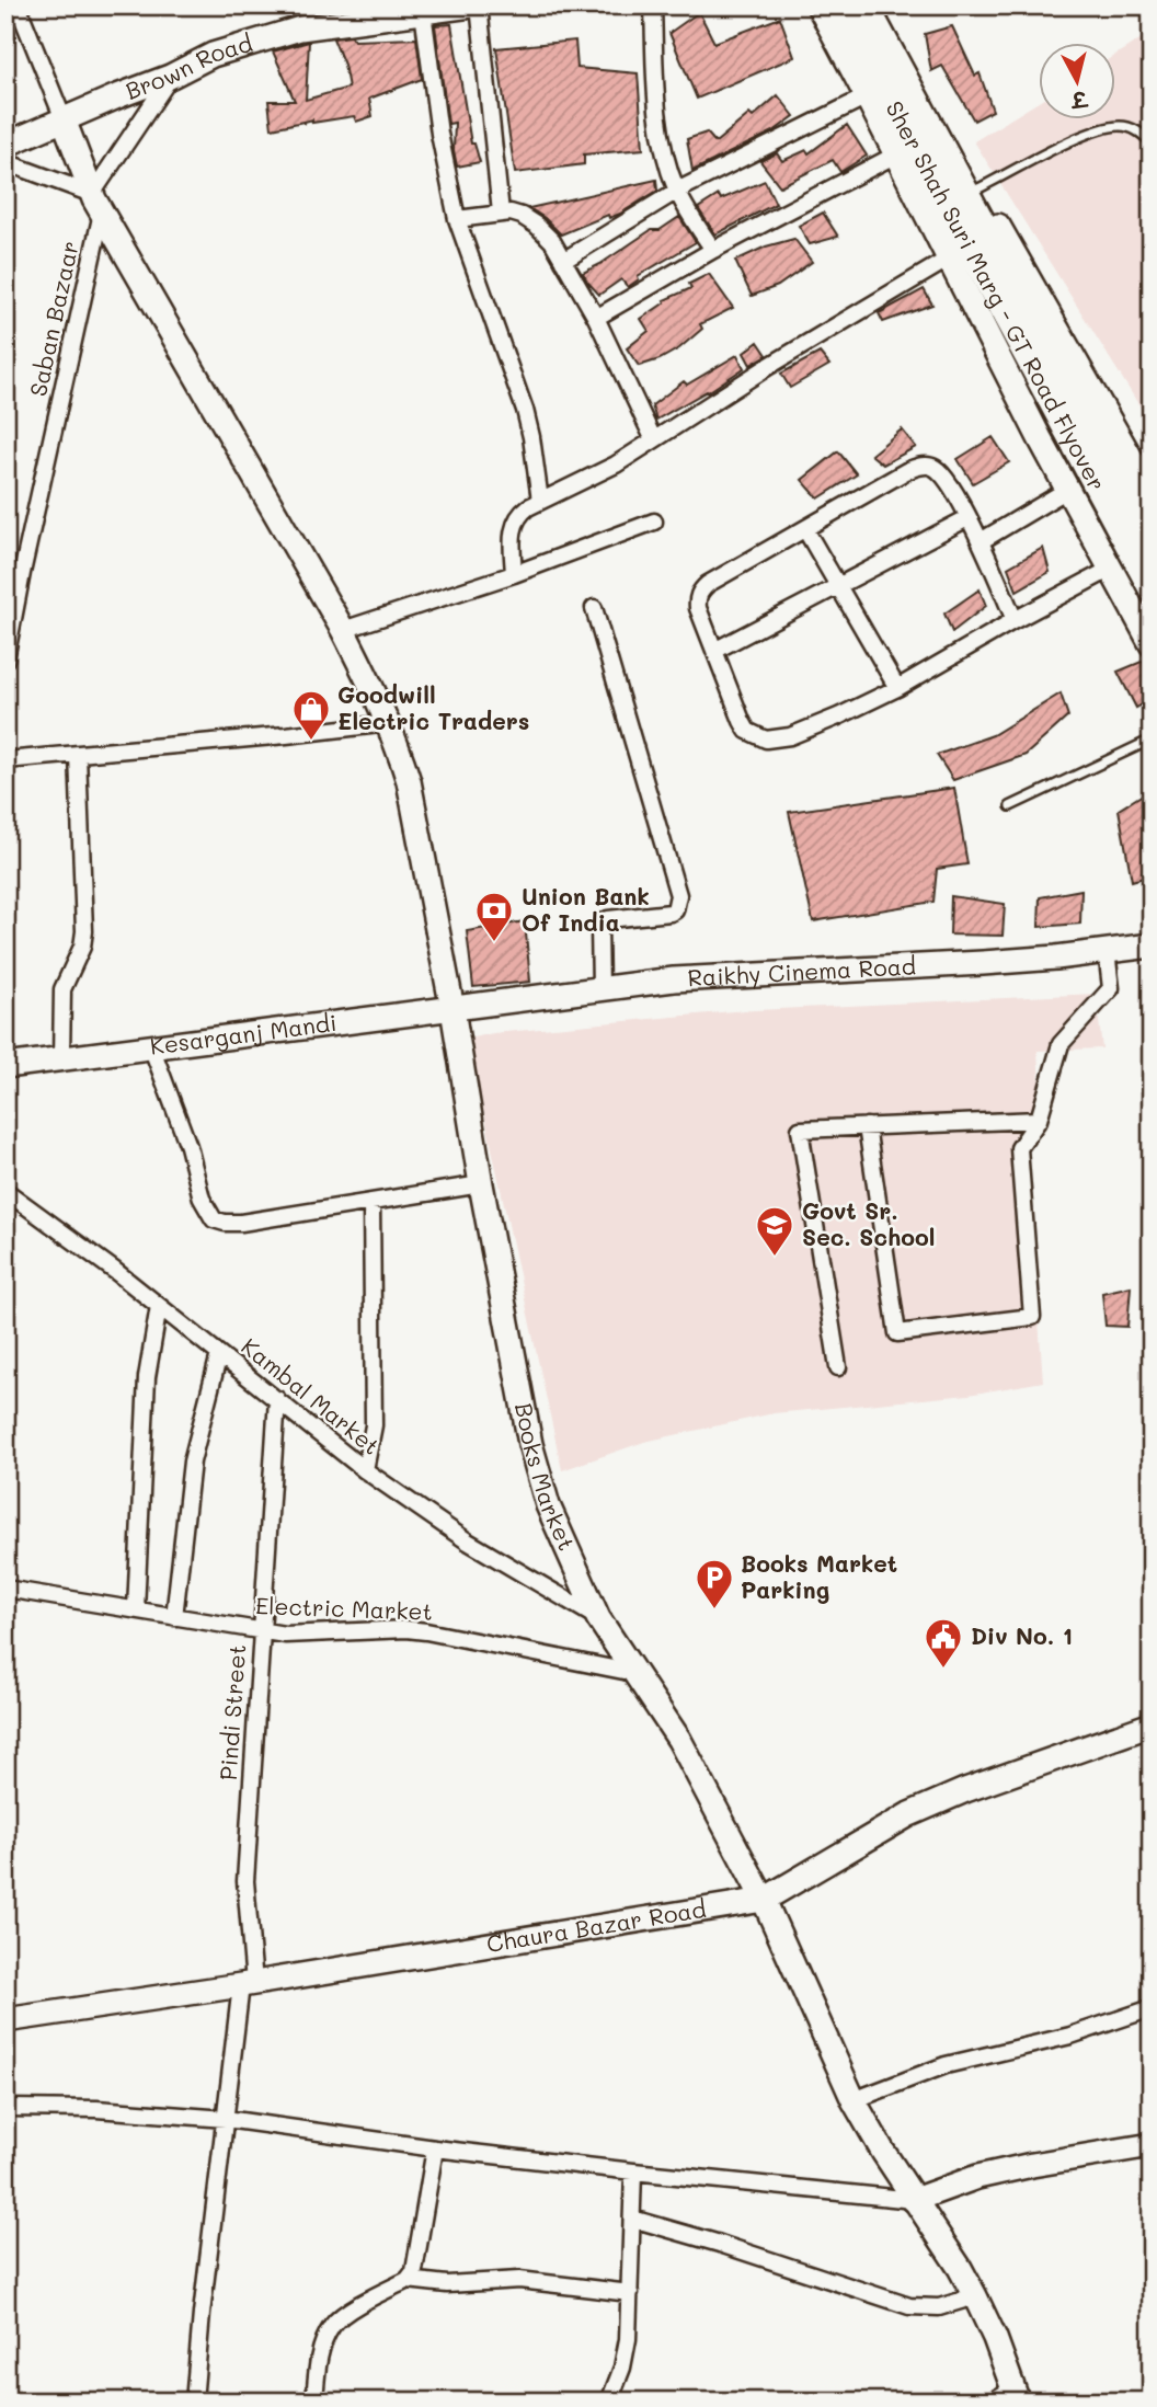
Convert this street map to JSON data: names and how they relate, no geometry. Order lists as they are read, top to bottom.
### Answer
{
  "streets": {
    "main road": ["Sher Shah Suri Marg - GT Road Flyover"],
    "street": [
      "Brown Road",
      "Saban Bazaar",
      "Raikhy Cinema Road",
      "Kesarganj Mandi",
      "Kambal Market",
      "Books Market",
      "Electric Market",
      "Pindi Street",
      "Chaura Bazar Road"
    ]
  },
  "crossings": [
    ["Brown Road", "Books Market"],
    ["Saban Bazaar", "Books Market"],
    ["Raikhy Cinema Road", "Kesarganj Mandi"],
    ["Raikhy Cinema Road", "Books Market"],
    ["Kesarganj Mandi", "Books Market"],
    ["Kambal Market", "Books Market"],
    ["Kambal Market", "Pindi Street"],
    ["Books Market", "Electric Market"],
    ["Books Market", "Chaura Bazar Road"],
    ["Electric Market", "Pindi Street"],
    ["Pindi Street", "Chaura Bazar Road"]
  ],
  "places": {
    "shop": ["Goodwill Electric Traders"],
    "bank": ["Union Bank Of India"],
    "school or university": ["Govt Sr. Sec. School"],
    "parking": ["Books Market Parking"],
    "public building": ["Div No. 1"]
  },
  "north": "bottom"
}
